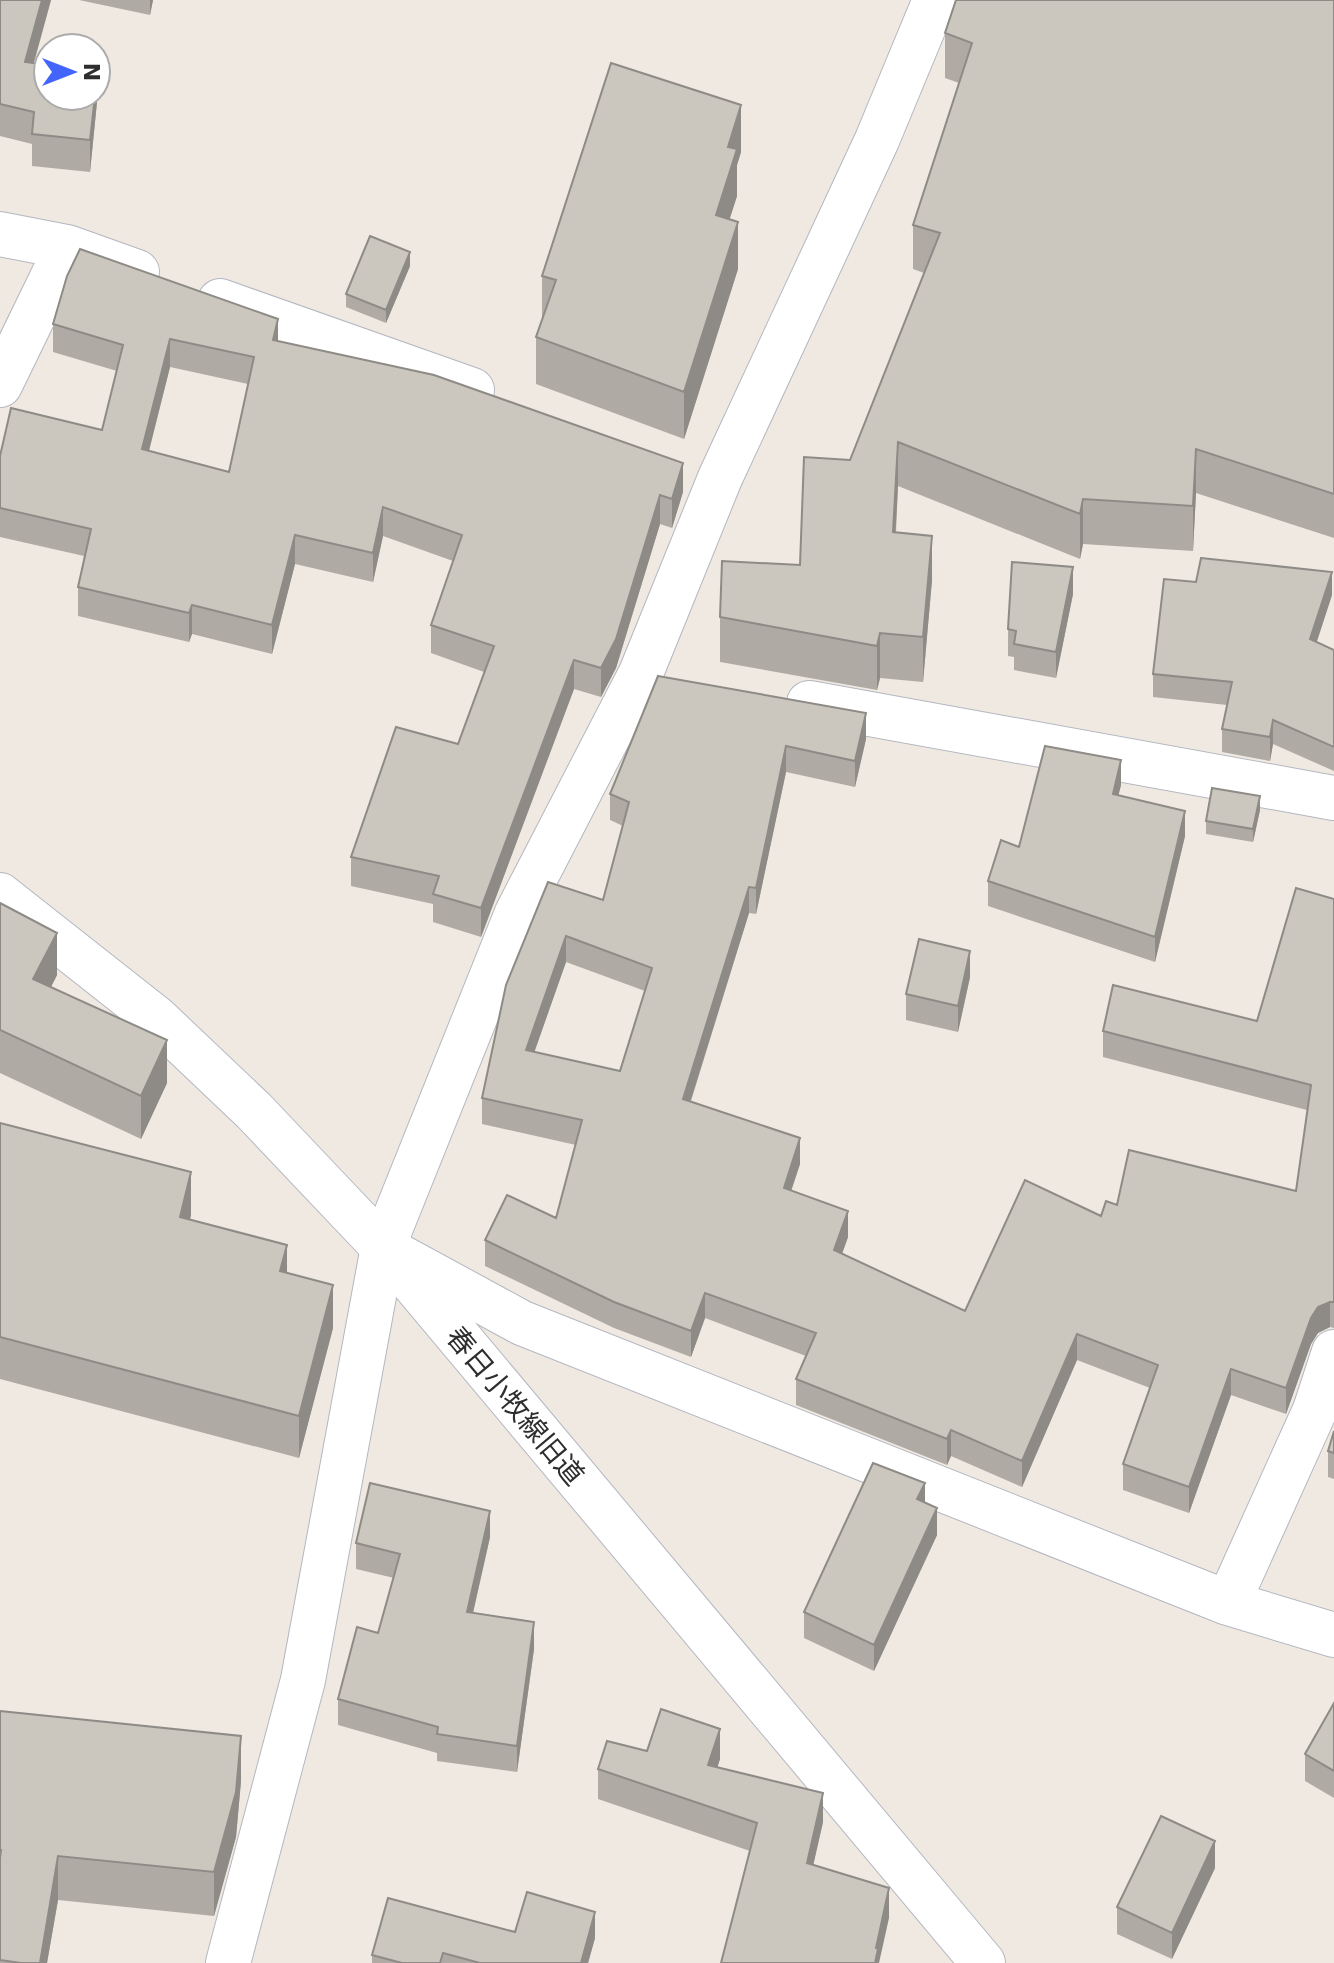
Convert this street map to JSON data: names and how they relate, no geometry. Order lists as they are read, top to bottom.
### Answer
{
  "streets": {
    "street": ["春日小牧線旧道"]
  },
  "north": "right"
}
